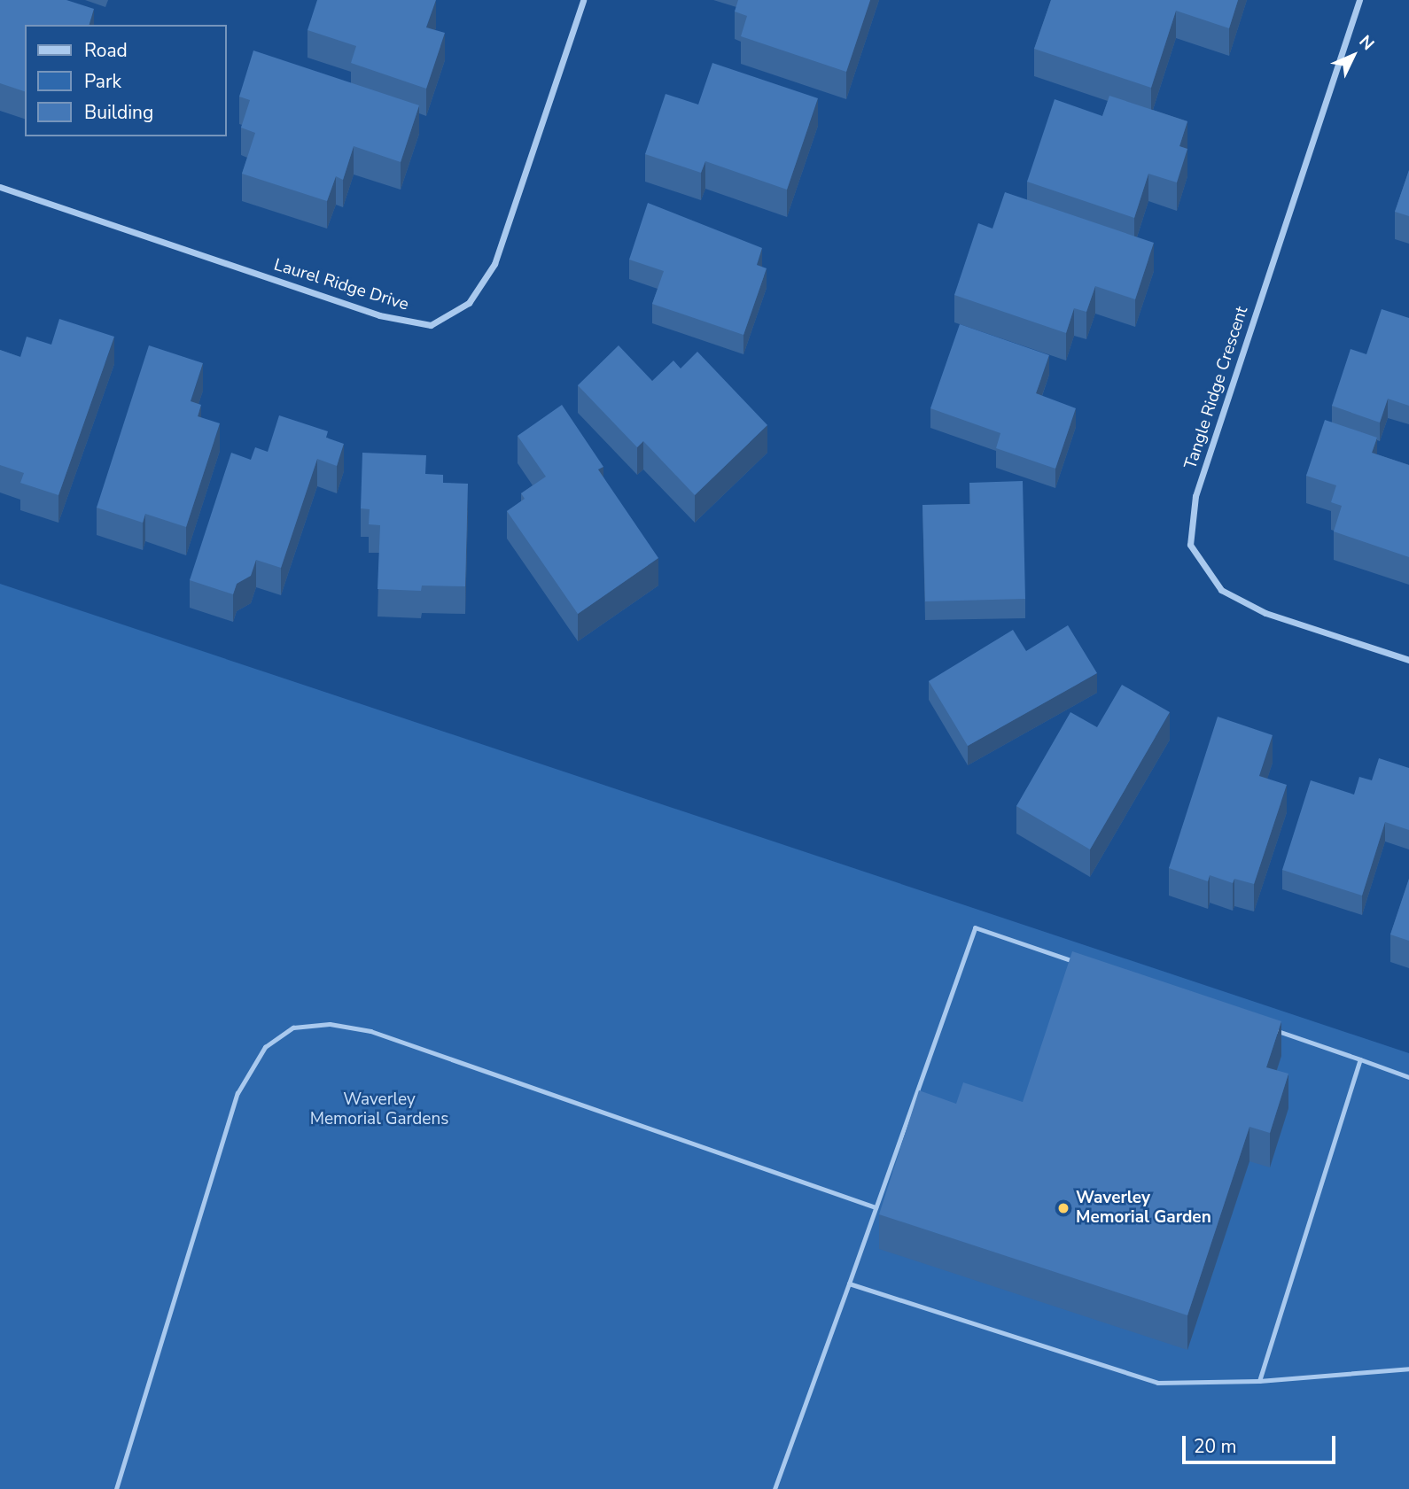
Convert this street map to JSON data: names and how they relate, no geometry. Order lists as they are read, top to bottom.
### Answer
{
  "streets": {
    "street": ["Laurel Ridge Drive", "Tangle Ridge Crescent"]
  },
  "parks": ["Waverley Memorial Gardens"],
  "places": ["Waverley Memorial Garden"],
  "legend": ["Road", "Park", "Building"],
  "scale_bar": "20 m",
  "north": "top right"
}
